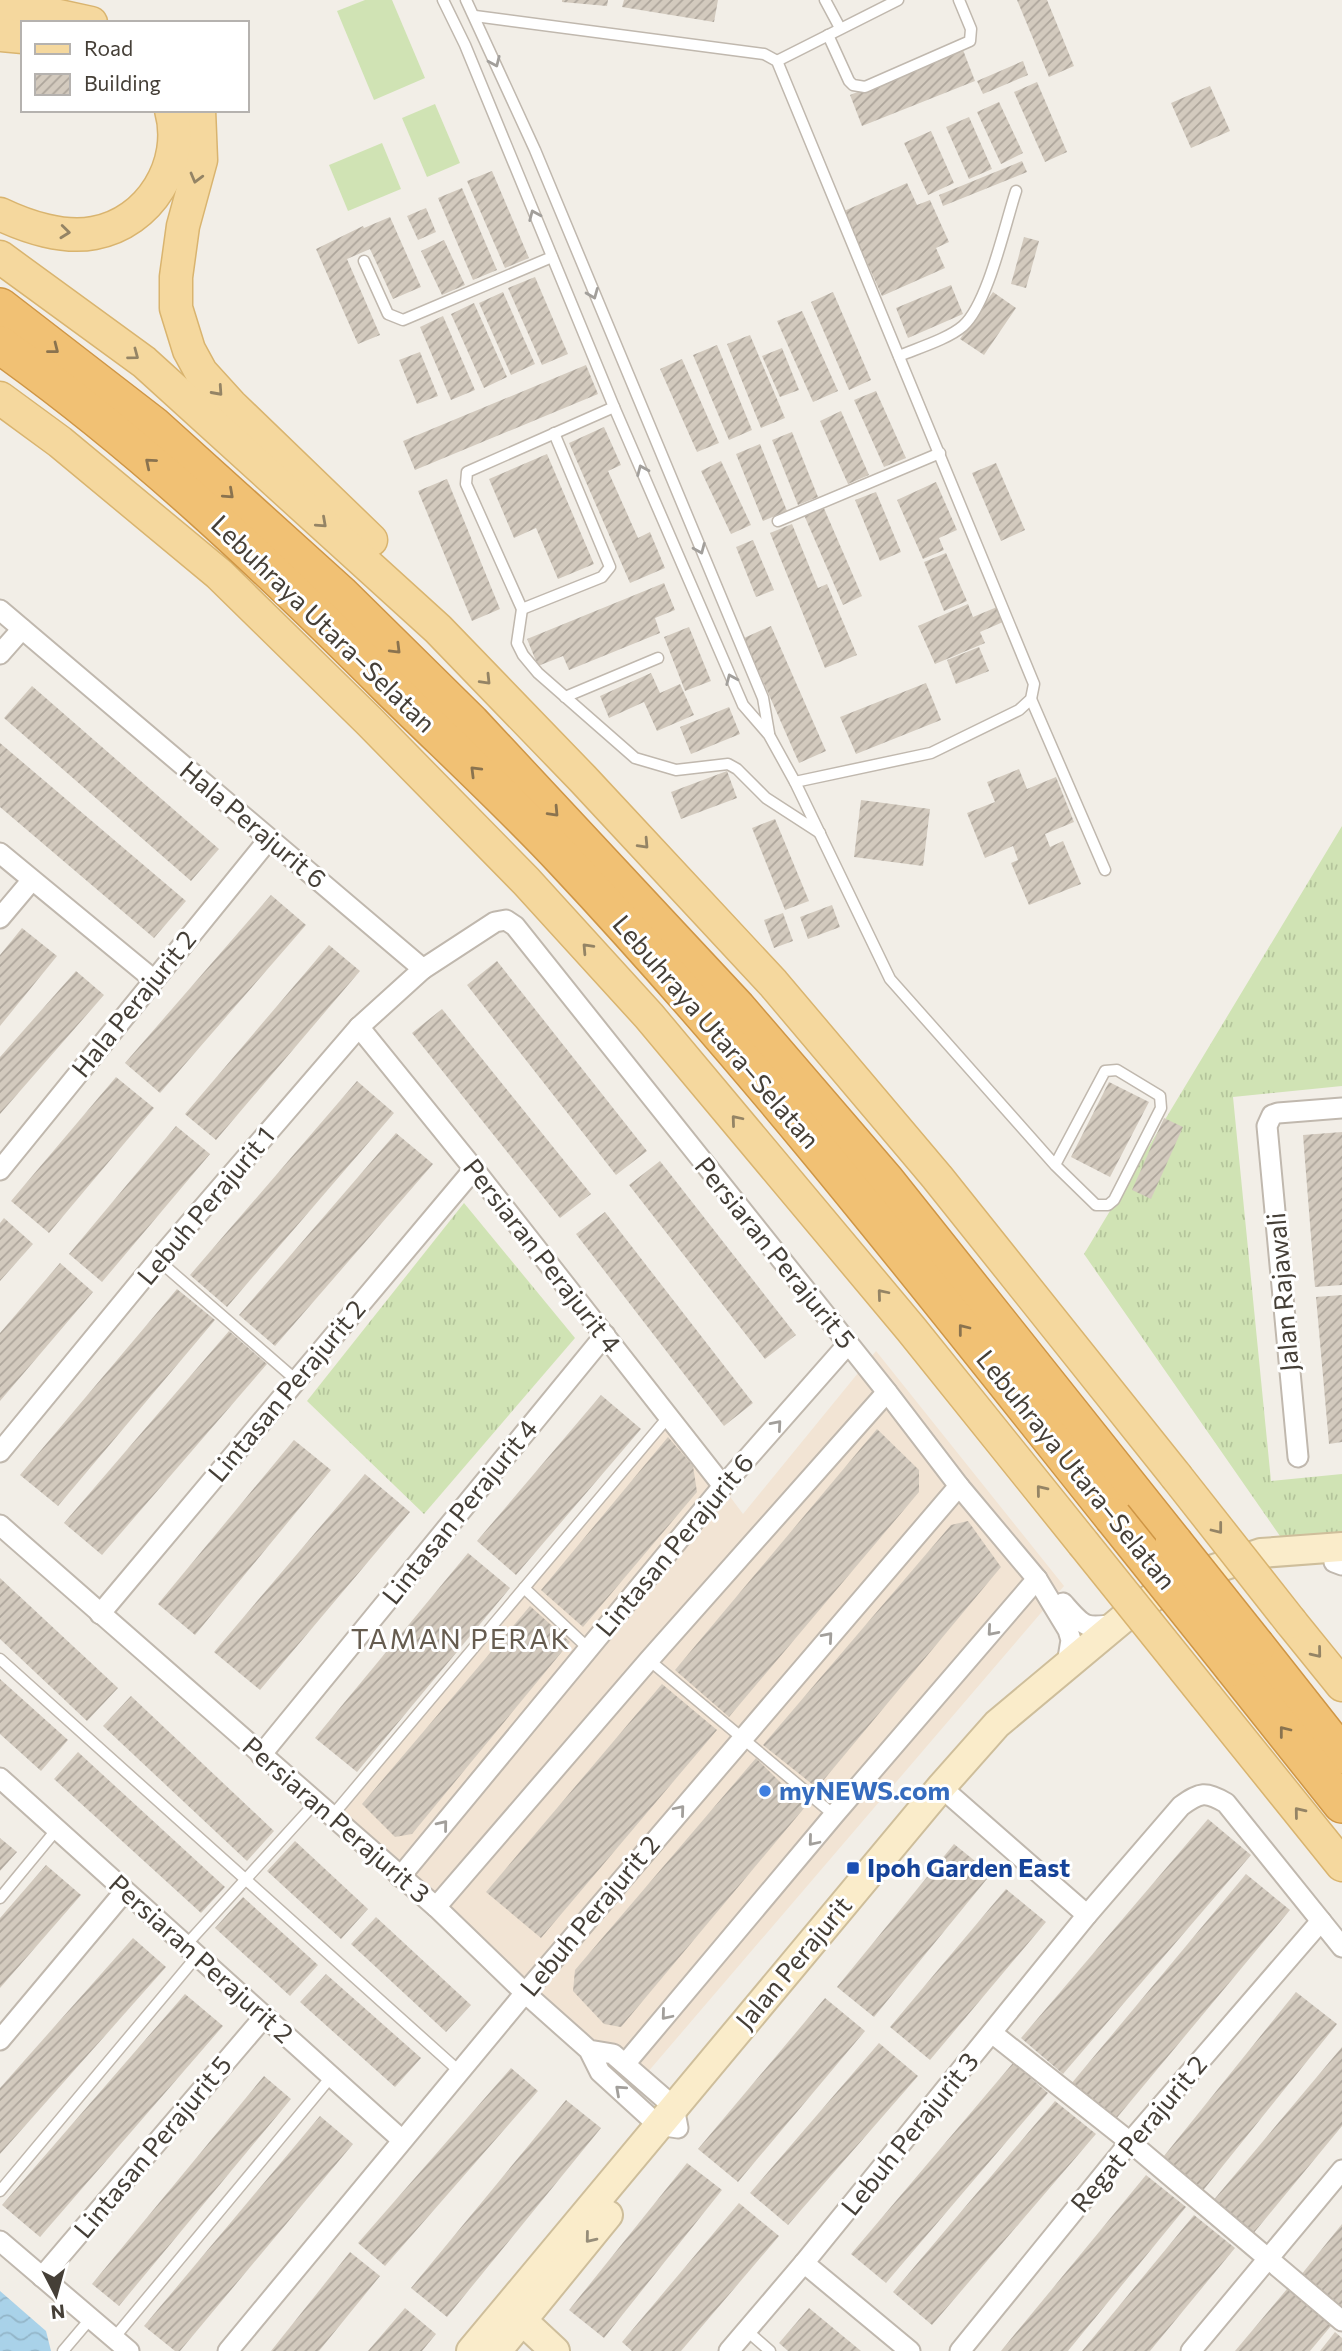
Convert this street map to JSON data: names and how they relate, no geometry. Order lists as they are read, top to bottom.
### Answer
{
  "streets": {
    "highway": ["Lebuhraya Utara–Selatan"],
    "street": [
      "Hala Perajurit 6",
      "Hala Perajurit 2",
      "Lebuh Perajurit 1",
      "Persiaran Perajurit 5",
      "Persiaran Perajurit 4",
      "Jalan Rajawali",
      "Lintasan Perajurit 2",
      "Lintasan Perajurit 4",
      "Lintasan Perajurit 6",
      "Persiaran Perajurit 3",
      "Lebuh Perajurit 2",
      "Persiaran Perajurit 2",
      "Jalan Perajurit",
      "Lebuh Perajurit 3",
      "Regat Perajurit 2",
      "Lintasan Perajurit 5"
    ]
  },
  "crossings": [
    ["Hala Perajurit 6", "Hala Perajurit 2"],
    ["Hala Perajurit 6", "Lebuh Perajurit 1"],
    ["Hala Perajurit 6", "Persiaran Perajurit 5"],
    ["Lebuh Perajurit 1", "Persiaran Perajurit 5"],
    ["Lebuh Perajurit 1", "Persiaran Perajurit 4"],
    ["Persiaran Perajurit 5", "Lintasan Perajurit 6"],
    ["Persiaran Perajurit 5", "Lebuh Perajurit 2"],
    ["Persiaran Perajurit 5", "Jalan Perajurit"],
    ["Persiaran Perajurit 4", "Lintasan Perajurit 2"],
    ["Persiaran Perajurit 4", "Lintasan Perajurit 4"],
    ["Persiaran Perajurit 4", "Lintasan Perajurit 6"],
    ["Lintasan Perajurit 2", "Persiaran Perajurit 3"],
    ["Lintasan Perajurit 4", "Persiaran Perajurit 3"],
    ["Lintasan Perajurit 6", "Persiaran Perajurit 3"],
    ["Persiaran Perajurit 3", "Lebuh Perajurit 2"],
    ["Persiaran Perajurit 3", "Jalan Perajurit"],
    ["Lebuh Perajurit 2", "Persiaran Perajurit 2"],
    ["Persiaran Perajurit 2", "Lintasan Perajurit 5"],
    ["Lebuh Perajurit 3", "Regat Perajurit 2"]
  ],
  "districts": ["TAMAN PERAK"],
  "places": {
    "other": ["myNEWS.com"],
    "transit": ["Ipoh Garden East"]
  },
  "legend": ["Road", "Building"],
  "north": "bottom"
}
